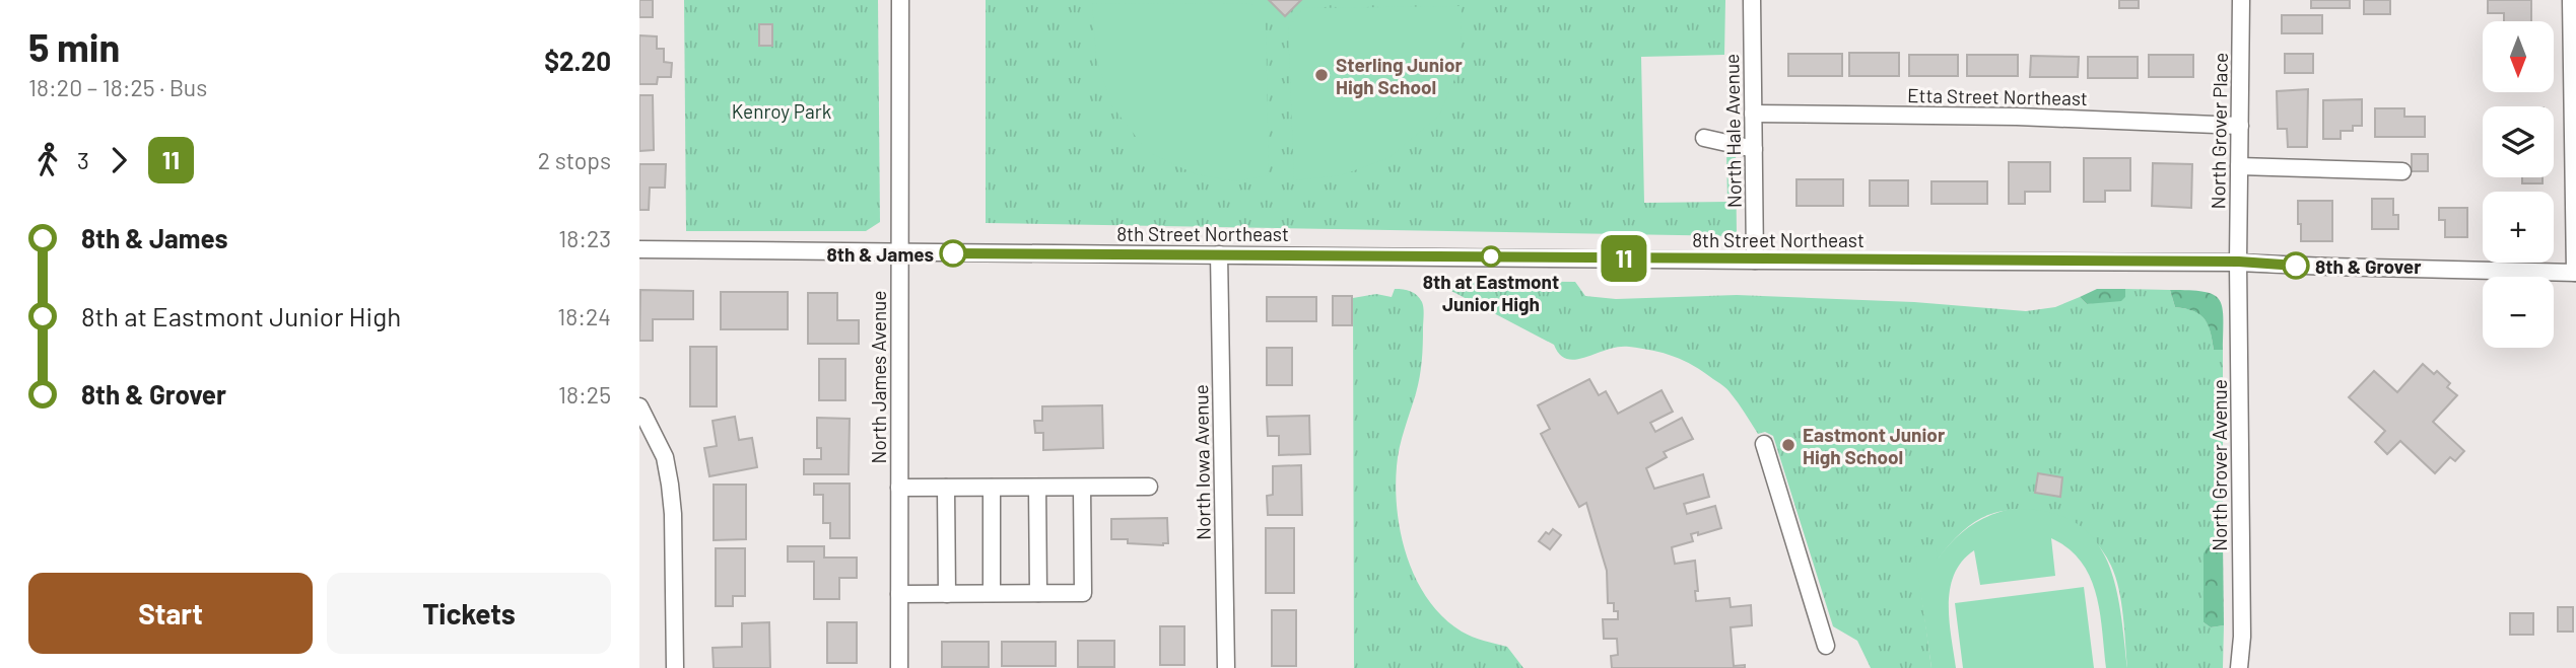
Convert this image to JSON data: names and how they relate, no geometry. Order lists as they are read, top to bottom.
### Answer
{
  "streets": {
    "street": [
      "Etta Street Northeast",
      "North Hale Avenue",
      "North Grover Place",
      "8th Street Northeast",
      "North James Avenue",
      "North Iowa Avenue",
      "North Grover Avenue"
    ]
  },
  "crossings": [
    ["Etta Street Northeast", "North Hale Avenue"],
    ["Etta Street Northeast", "North Grover Place"],
    ["North Hale Avenue", "8th Street Northeast"],
    ["North Grover Place", "8th Street Northeast"],
    ["North Grover Place", "North Grover Avenue"],
    ["8th Street Northeast", "North James Avenue"],
    ["8th Street Northeast", "North Iowa Avenue"],
    ["8th Street Northeast", "North Grover Avenue"]
  ],
  "parks": ["Kenroy Park"],
  "places": [
    "Sterling Junior High School",
    "8th & James",
    "8th at Eastmont Junior High",
    "8th & Grover",
    "Eastmont Junior High School"
  ],
  "lines": ["bus line 11"],
  "north": "bottom",
  "page": {
    "heading": ["5 min", "18:20 – 18:25 · Bus", "$2.20"],
    "on_map": "11",
    "map_buttons": ["+", "−"],
    "legs": ["3", "11", "2 stops"],
    "list": [
      {
        "name": "8th & James",
        "value": "18:23"
      },
      {
        "name": "8th at Eastmont Junior High",
        "value": "18:24"
      },
      {
        "name": "8th & Grover",
        "value": "18:25"
      }
    ],
    "buttons": ["Start", "Tickets"]
  }
}
